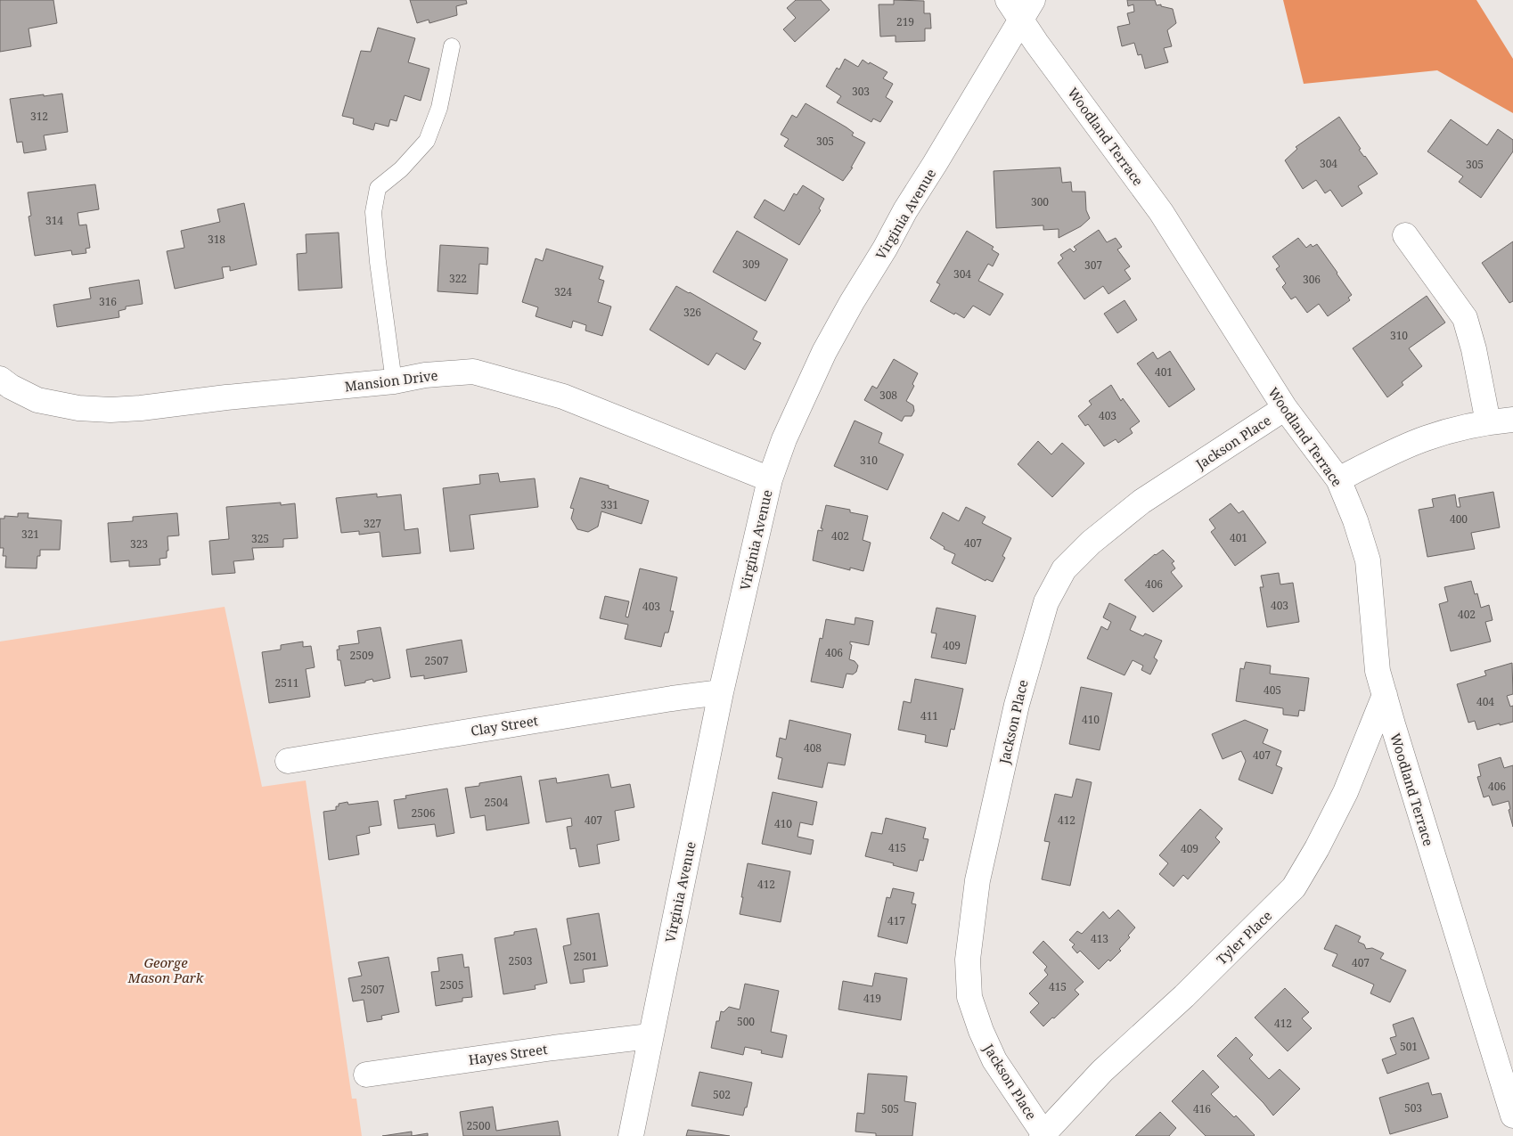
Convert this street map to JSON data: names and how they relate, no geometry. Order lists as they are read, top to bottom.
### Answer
{
  "streets": {
    "street": [
      "Woodland Terrace",
      "Virginia Avenue",
      "Mansion Drive",
      "Jackson Place",
      "Clay Street",
      "Tyler Place",
      "Hayes Street"
    ]
  },
  "crossings": [
    ["Woodland Terrace", "Virginia Avenue"],
    ["Woodland Terrace", "Jackson Place"],
    ["Woodland Terrace", "Tyler Place"],
    ["Virginia Avenue", "Mansion Drive"],
    ["Virginia Avenue", "Clay Street"],
    ["Virginia Avenue", "Hayes Street"],
    ["Jackson Place", "Tyler Place"]
  ],
  "parks": ["George Mason Park"],
  "house_numbers": [
    "219",
    "303",
    "312",
    "305",
    "304",
    "305",
    "300",
    "314",
    "318",
    "309",
    "307",
    "304",
    "322",
    "306",
    "324",
    "316",
    "326",
    "310",
    "401",
    "308",
    "403",
    "310",
    "331",
    "400",
    "327",
    "321",
    "402",
    "401",
    "325",
    "407",
    "323",
    "406",
    "403",
    "403",
    "402",
    "409",
    "406",
    "2509",
    "2507",
    "2511",
    "405",
    "404",
    "411",
    "410",
    "408",
    "407",
    "406",
    "2504",
    "2506",
    "407",
    "412",
    "410",
    "415",
    "409",
    "412",
    "417",
    "413",
    "2501",
    "2503",
    "407",
    "2505",
    "415",
    "2507",
    "419",
    "500",
    "412",
    "501",
    "502",
    "503",
    "505",
    "416",
    "2500"
  ]
}
